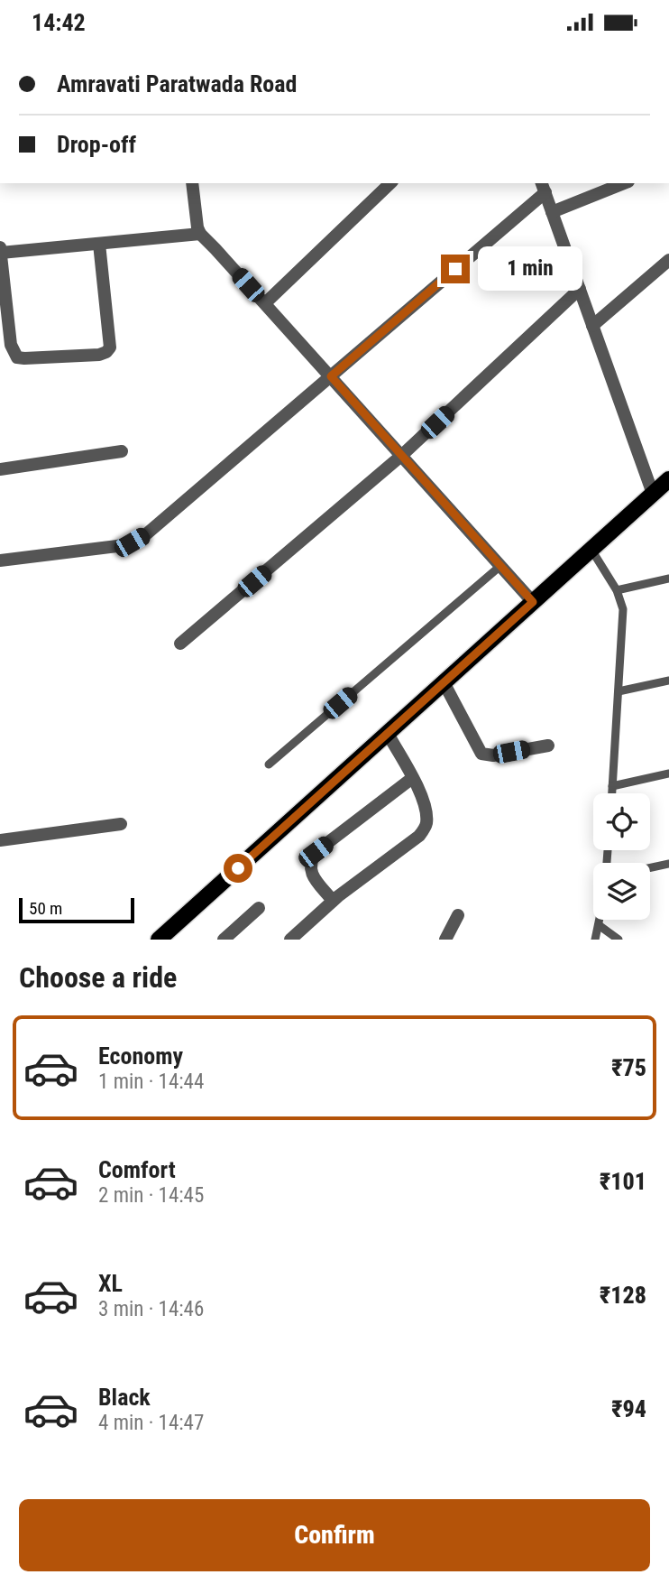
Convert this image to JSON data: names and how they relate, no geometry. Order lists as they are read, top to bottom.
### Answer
{
  "scale_bar": "50 m",
  "page": {
    "status": "14:42",
    "banner": ["Amravati Paratwada Road", "Drop-off"],
    "bubble": "1 min",
    "scale": "50 m",
    "heading": "Choose a ride",
    "list": [
      {
        "name": "Economy",
        "note": "1 min · 14:44",
        "value": "₹75"
      },
      {
        "name": "Comfort",
        "note": "2 min · 14:45",
        "value": "₹101"
      },
      {
        "name": "XL",
        "note": "3 min · 14:46",
        "value": "₹128"
      },
      {
        "name": "Black",
        "note": "4 min · 14:47",
        "value": "₹94"
      }
    ],
    "buttons": "Confirm"
  }
}
